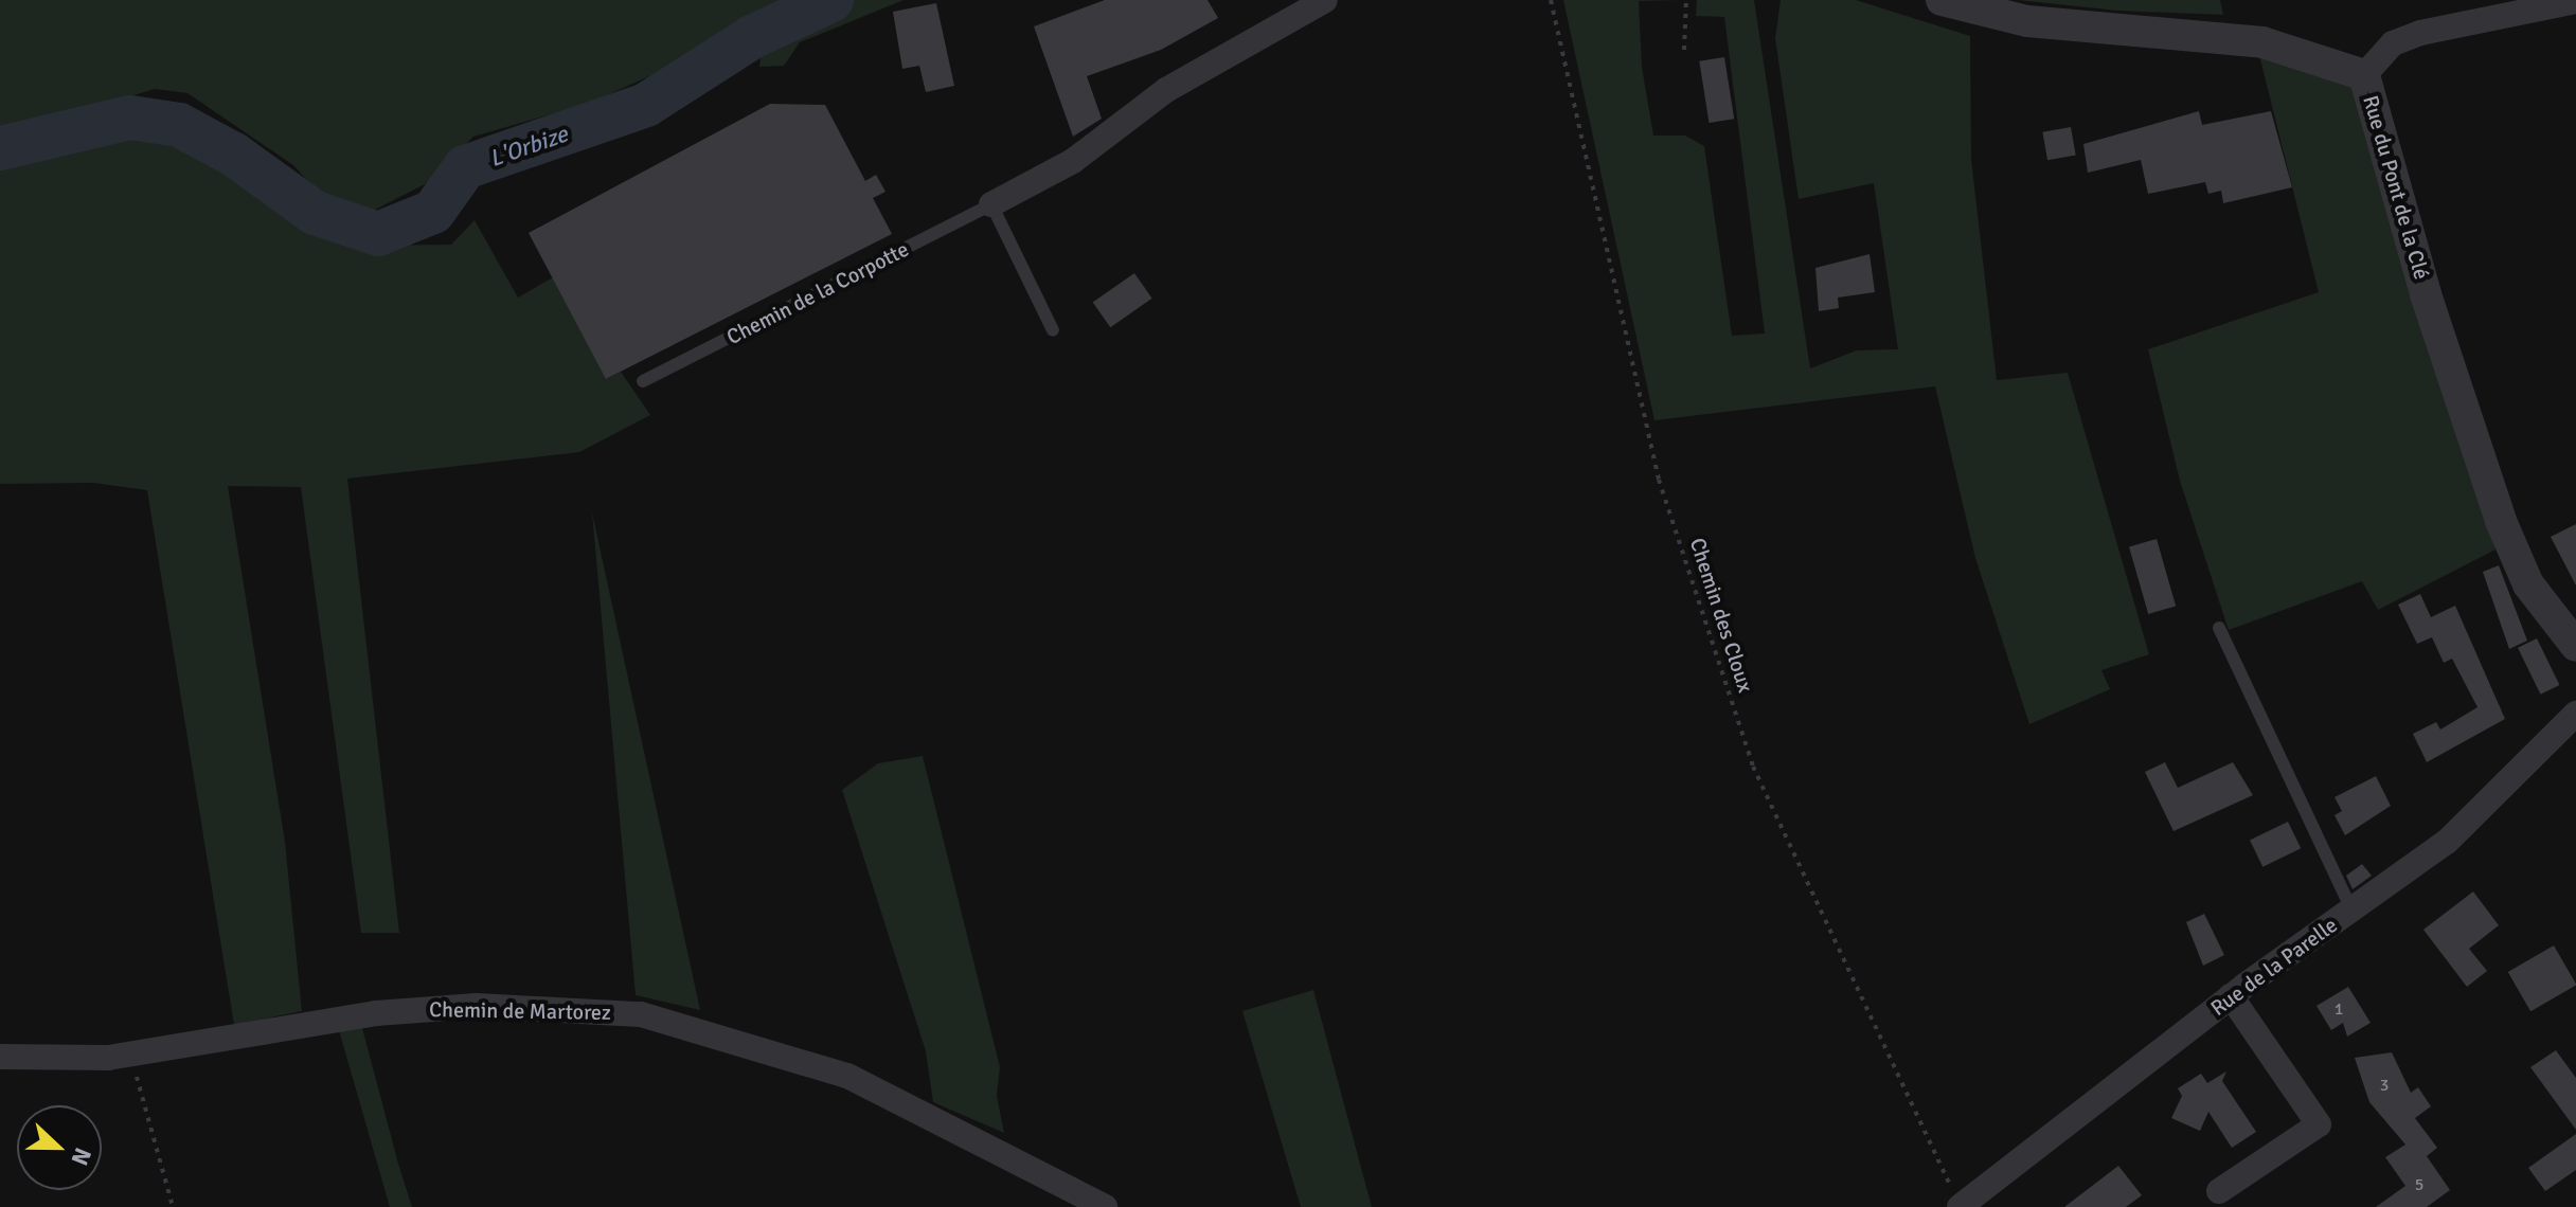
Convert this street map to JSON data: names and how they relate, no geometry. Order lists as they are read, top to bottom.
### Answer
{
  "streets": {
    "street": [
      "Rue du Pont de la Clé",
      "Chemin de la Corpotte",
      "Rue de la Parelle",
      "Chemin de Martorez"
    ],
    "path": ["Chemin des Cloux"]
  },
  "crossings": [
    ["Chemin des Cloux", "Rue de la Parelle"]
  ],
  "water": ["L'Orbize"],
  "house_numbers": ["1", "3", "5"],
  "north": "right"
}
